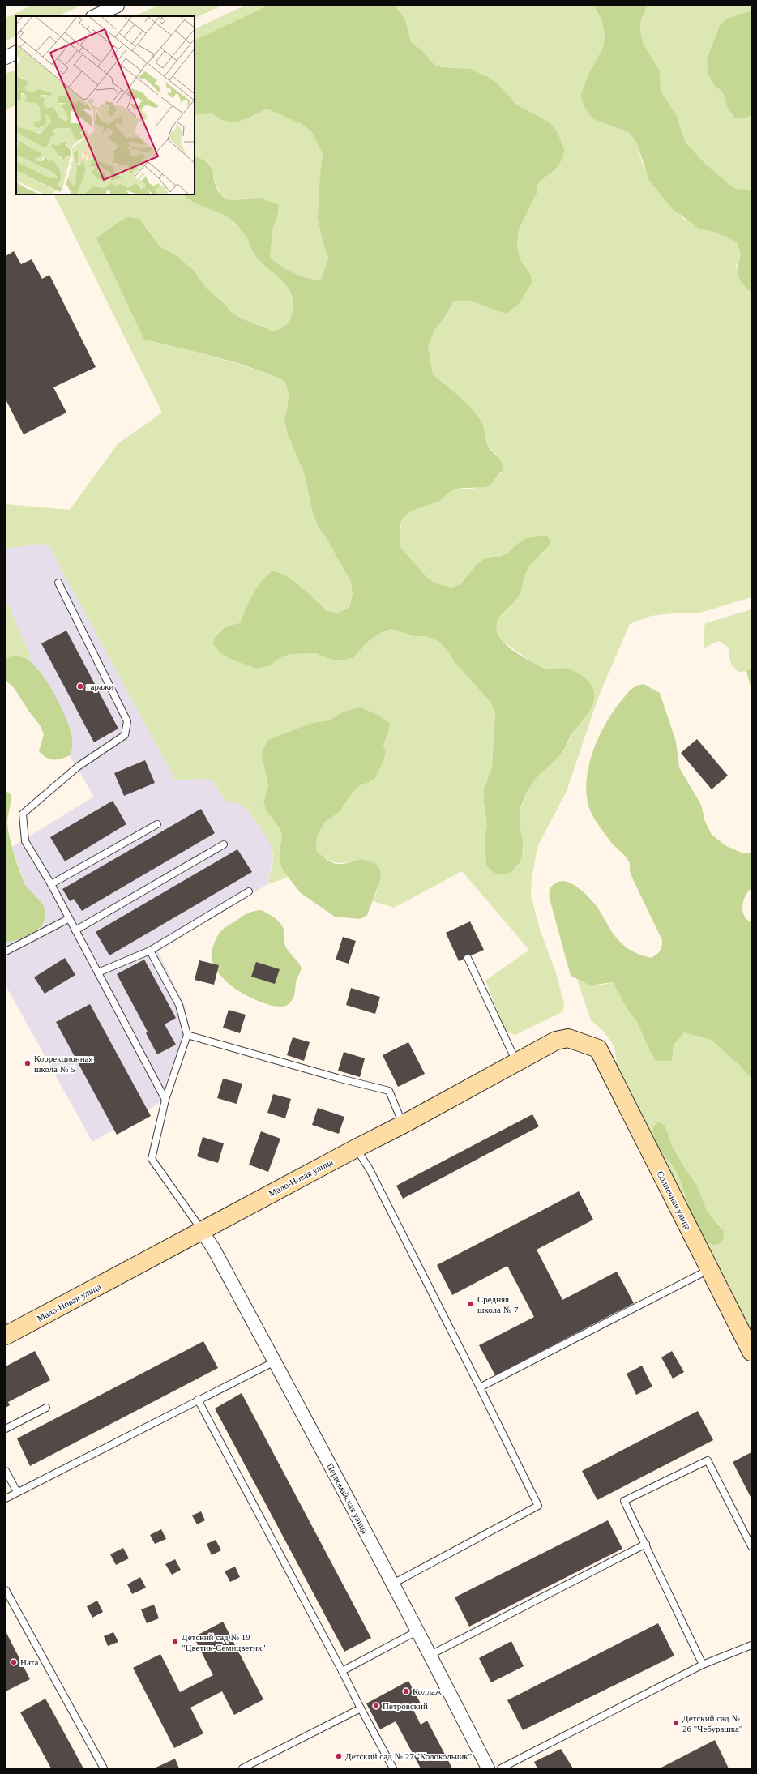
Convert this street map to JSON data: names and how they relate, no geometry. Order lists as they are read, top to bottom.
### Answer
{
  "streets": {
    "street": ["Мало-Новая улица", "Солнечная улица", "Первомайская улица"]
  },
  "crossings": [
    ["Мало-Новая улица", "Солнечная улица"],
    ["Мало-Новая улица", "Первомайская улица"]
  ],
  "places": [
    "гаражи",
    "Коррекционная школа № 5",
    "Средняя школа № 7",
    "Детский сад № 19 \"Цветик-Семицветик\"",
    "Ната",
    "Коллаж",
    "Петровский",
    "Детский сад № 26 \"Чебурашка\"",
    "Детский сад № 27 \"Колокольчик\""
  ]
}
